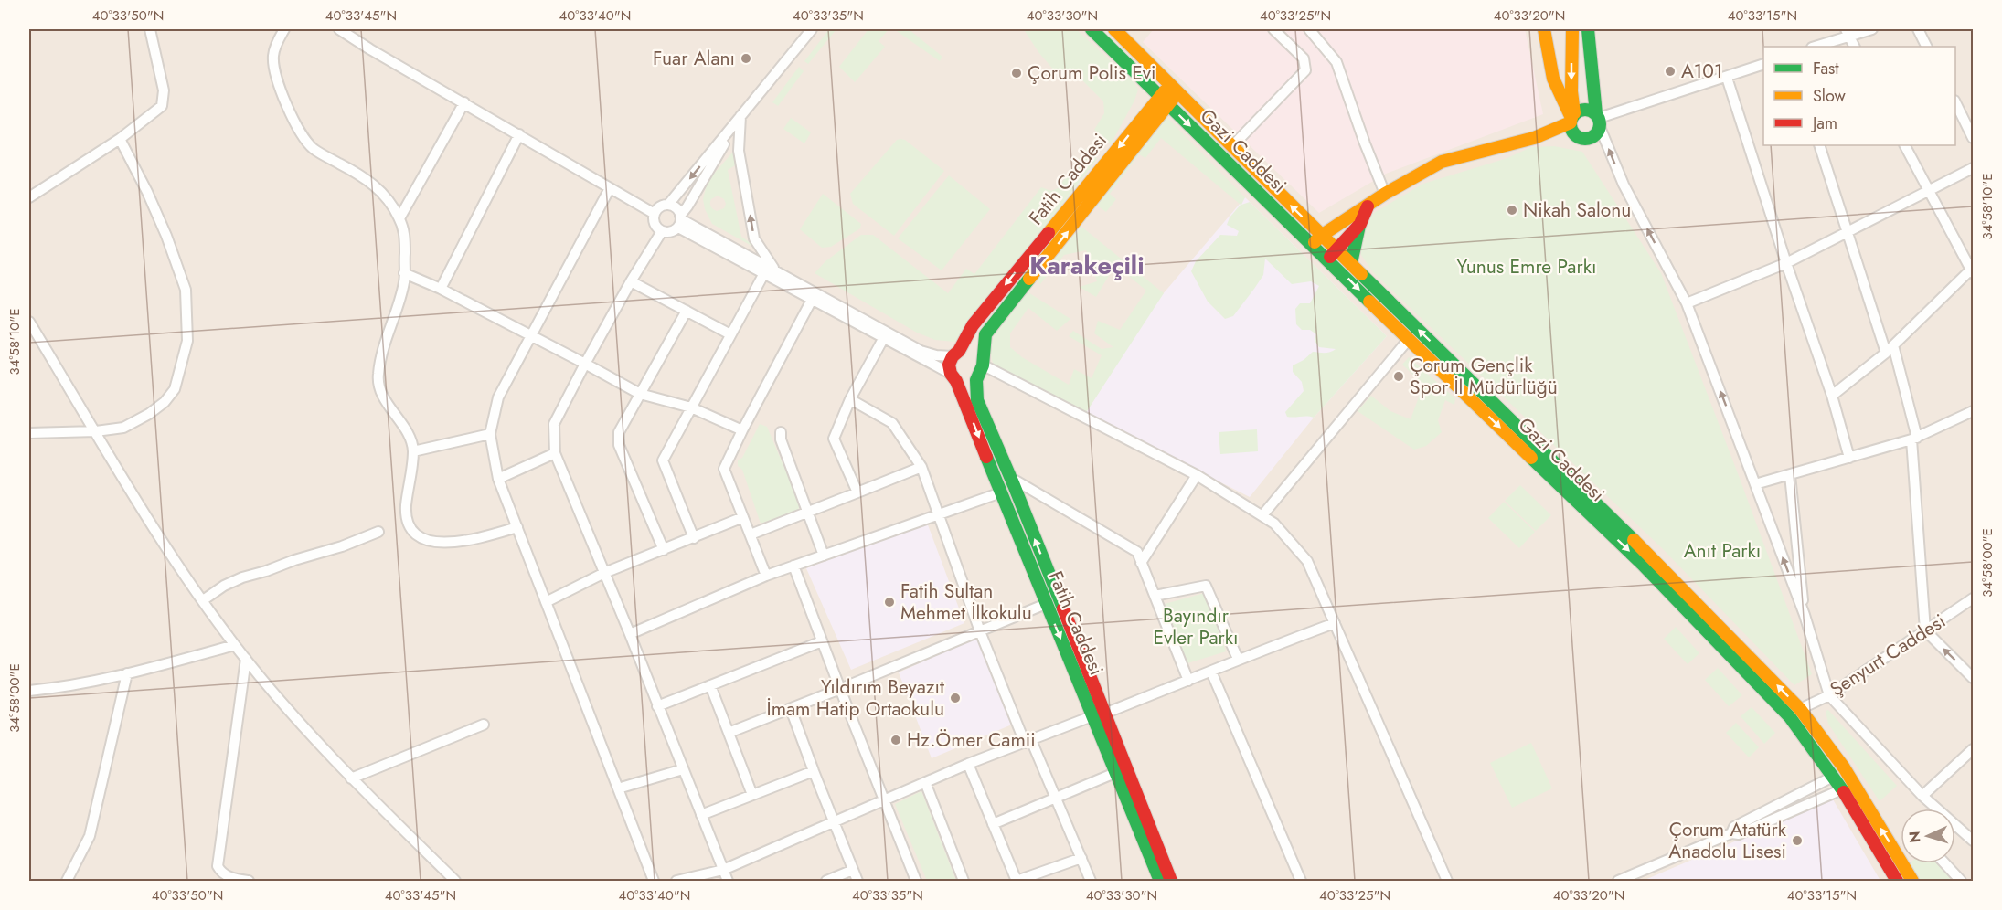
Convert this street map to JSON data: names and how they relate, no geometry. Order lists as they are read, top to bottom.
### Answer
{
  "streets": {
    "street": ["Gazi Caddesi", "Fatih Caddesi", "Şenyurt Caddesi"]
  },
  "crossings": [
    ["Gazi Caddesi", "Fatih Caddesi"],
    ["Gazi Caddesi", "Şenyurt Caddesi"]
  ],
  "districts": ["Karakeçili"],
  "parks": ["Yunus Emre Parkı", "Anıt Parkı", "Bayındır Evler Parkı"],
  "places": [
    "Fuar Alanı",
    "A101",
    "Çorum Polis Evi",
    "Nikah Salonu",
    "Çorum Gençlik Spor İl Müdürlüğü",
    "Fatih Sultan Mehmet İlkokulu",
    "Yıldırım Beyazıt İmam Hatip Ortaokulu",
    "Hz.Ömer Camii",
    "Çorum Atatürk Anadolu Lisesi"
  ],
  "legend": ["Fast", "Slow", "Jam"],
  "north": "left",
  "coordinates": [
    "40°33'50\"N",
    "40°33'45\"N",
    "40°33'40\"N",
    "40°33'35\"N",
    "40°33'30\"N",
    "40°33'25\"N",
    "40°33'20\"N",
    "40°33'15\"N",
    "34°58'10\"E",
    "34°58'00\"E"
  ]
}
